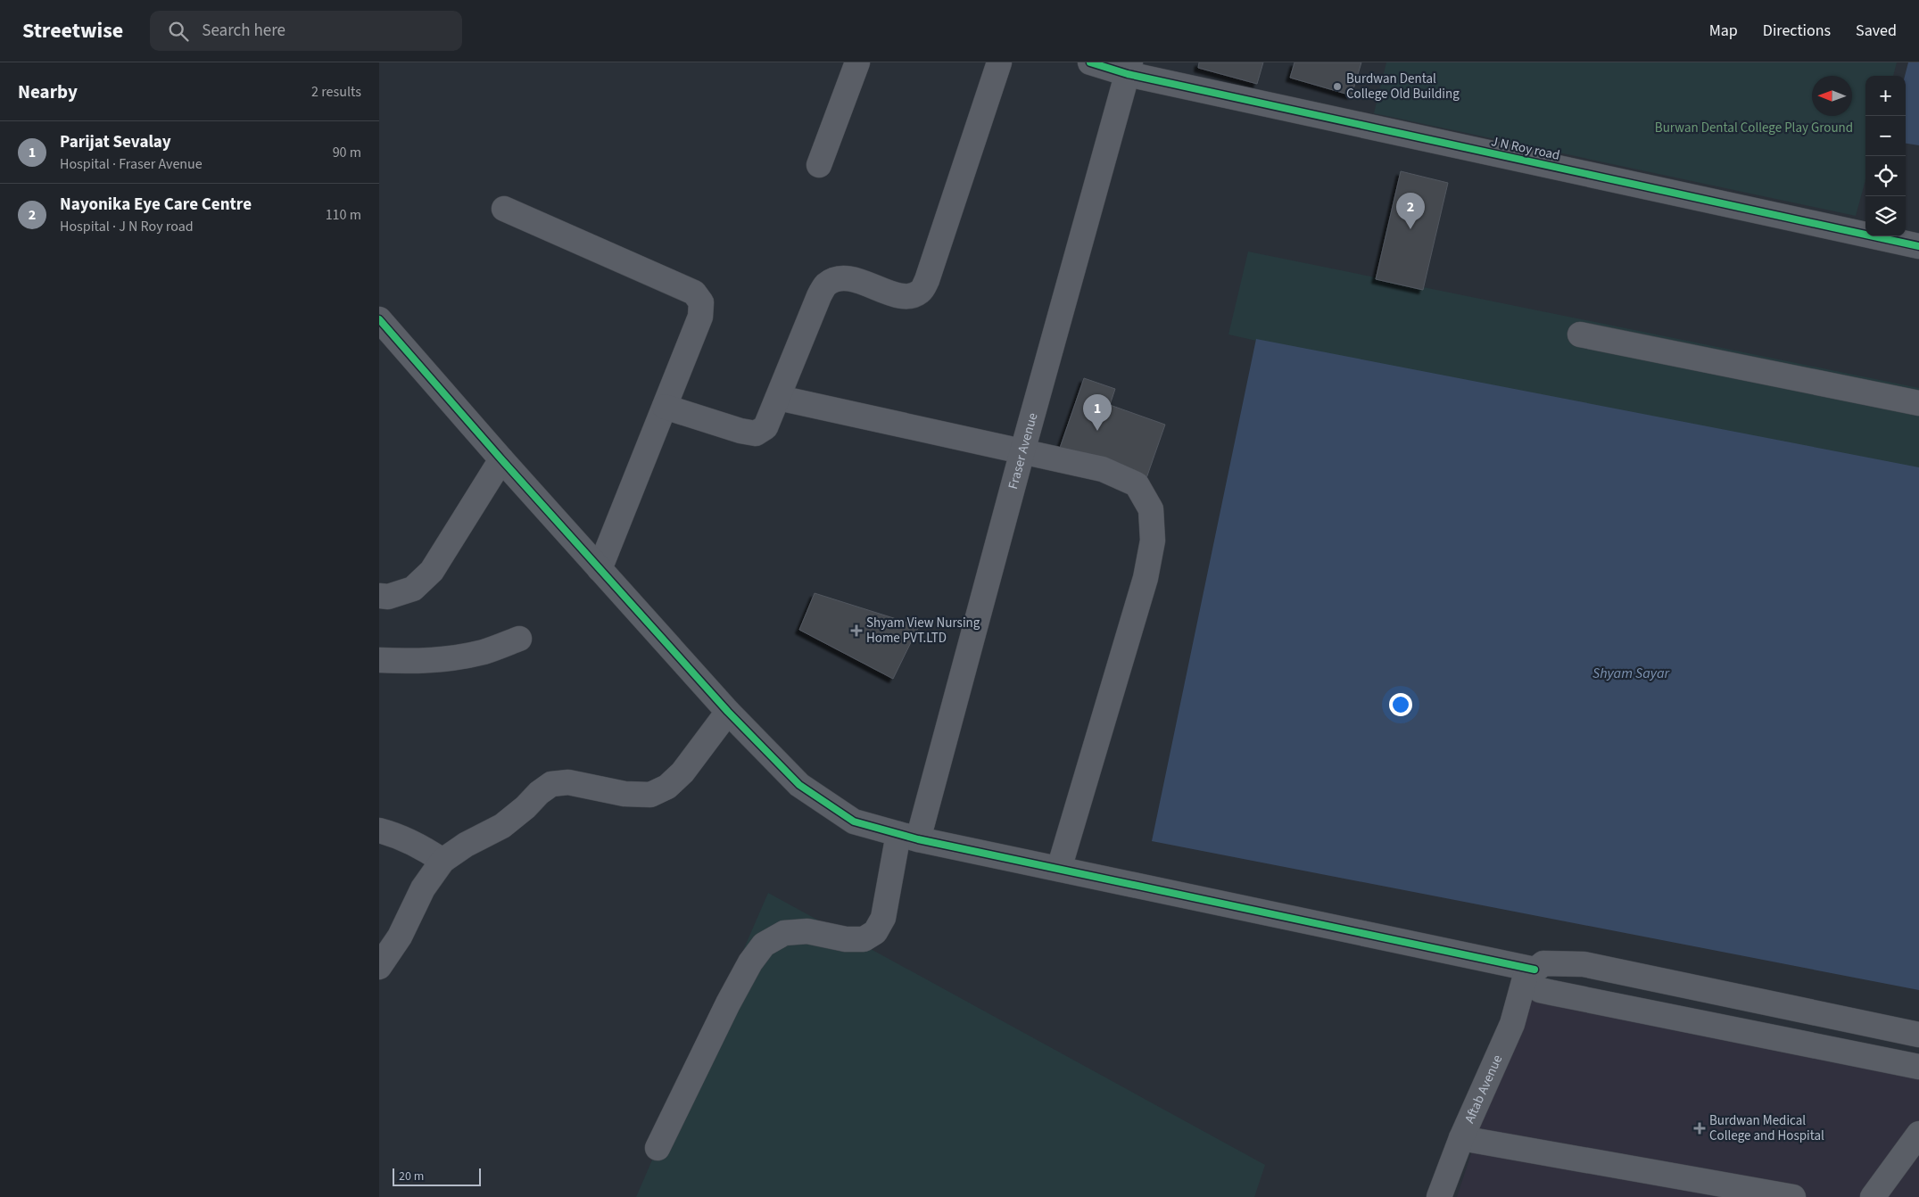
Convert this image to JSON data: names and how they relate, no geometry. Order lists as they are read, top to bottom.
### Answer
{
  "streets": {
    "street": ["J N Roy road", "Fraser Avenue", "Aftab Avenue"]
  },
  "crossings": [
    ["J N Roy road", "Fraser Avenue"]
  ],
  "water": ["Shyam Sayar"],
  "parks": ["Burwan Dental College Play Ground"],
  "places": {
    "other": ["Burdwan Dental College Old Building"],
    "health": ["Shyam View Nursing Home PVT.LTD", "Burdwan Medical College and Hospital"]
  },
  "scale_bar": "20 m",
  "north": "left",
  "page": {
    "header": "Streetwise",
    "search": "Search here",
    "nav": ["Map", "Directions", "Saved"],
    "heading": ["Nearby", "2 results"],
    "map_buttons": ["+", "−"],
    "list": [
      {
        "mark": "1",
        "name": "Parijat Sevalay",
        "note": "Hospital · Fraser Avenue",
        "value": "90 m"
      },
      {
        "mark": "2",
        "name": "Nayonika Eye Care Centre",
        "note": "Hospital · J N Roy road",
        "value": "110 m"
      }
    ],
    "pins": ["2", "1"],
    "scale": "20 m"
  }
}
